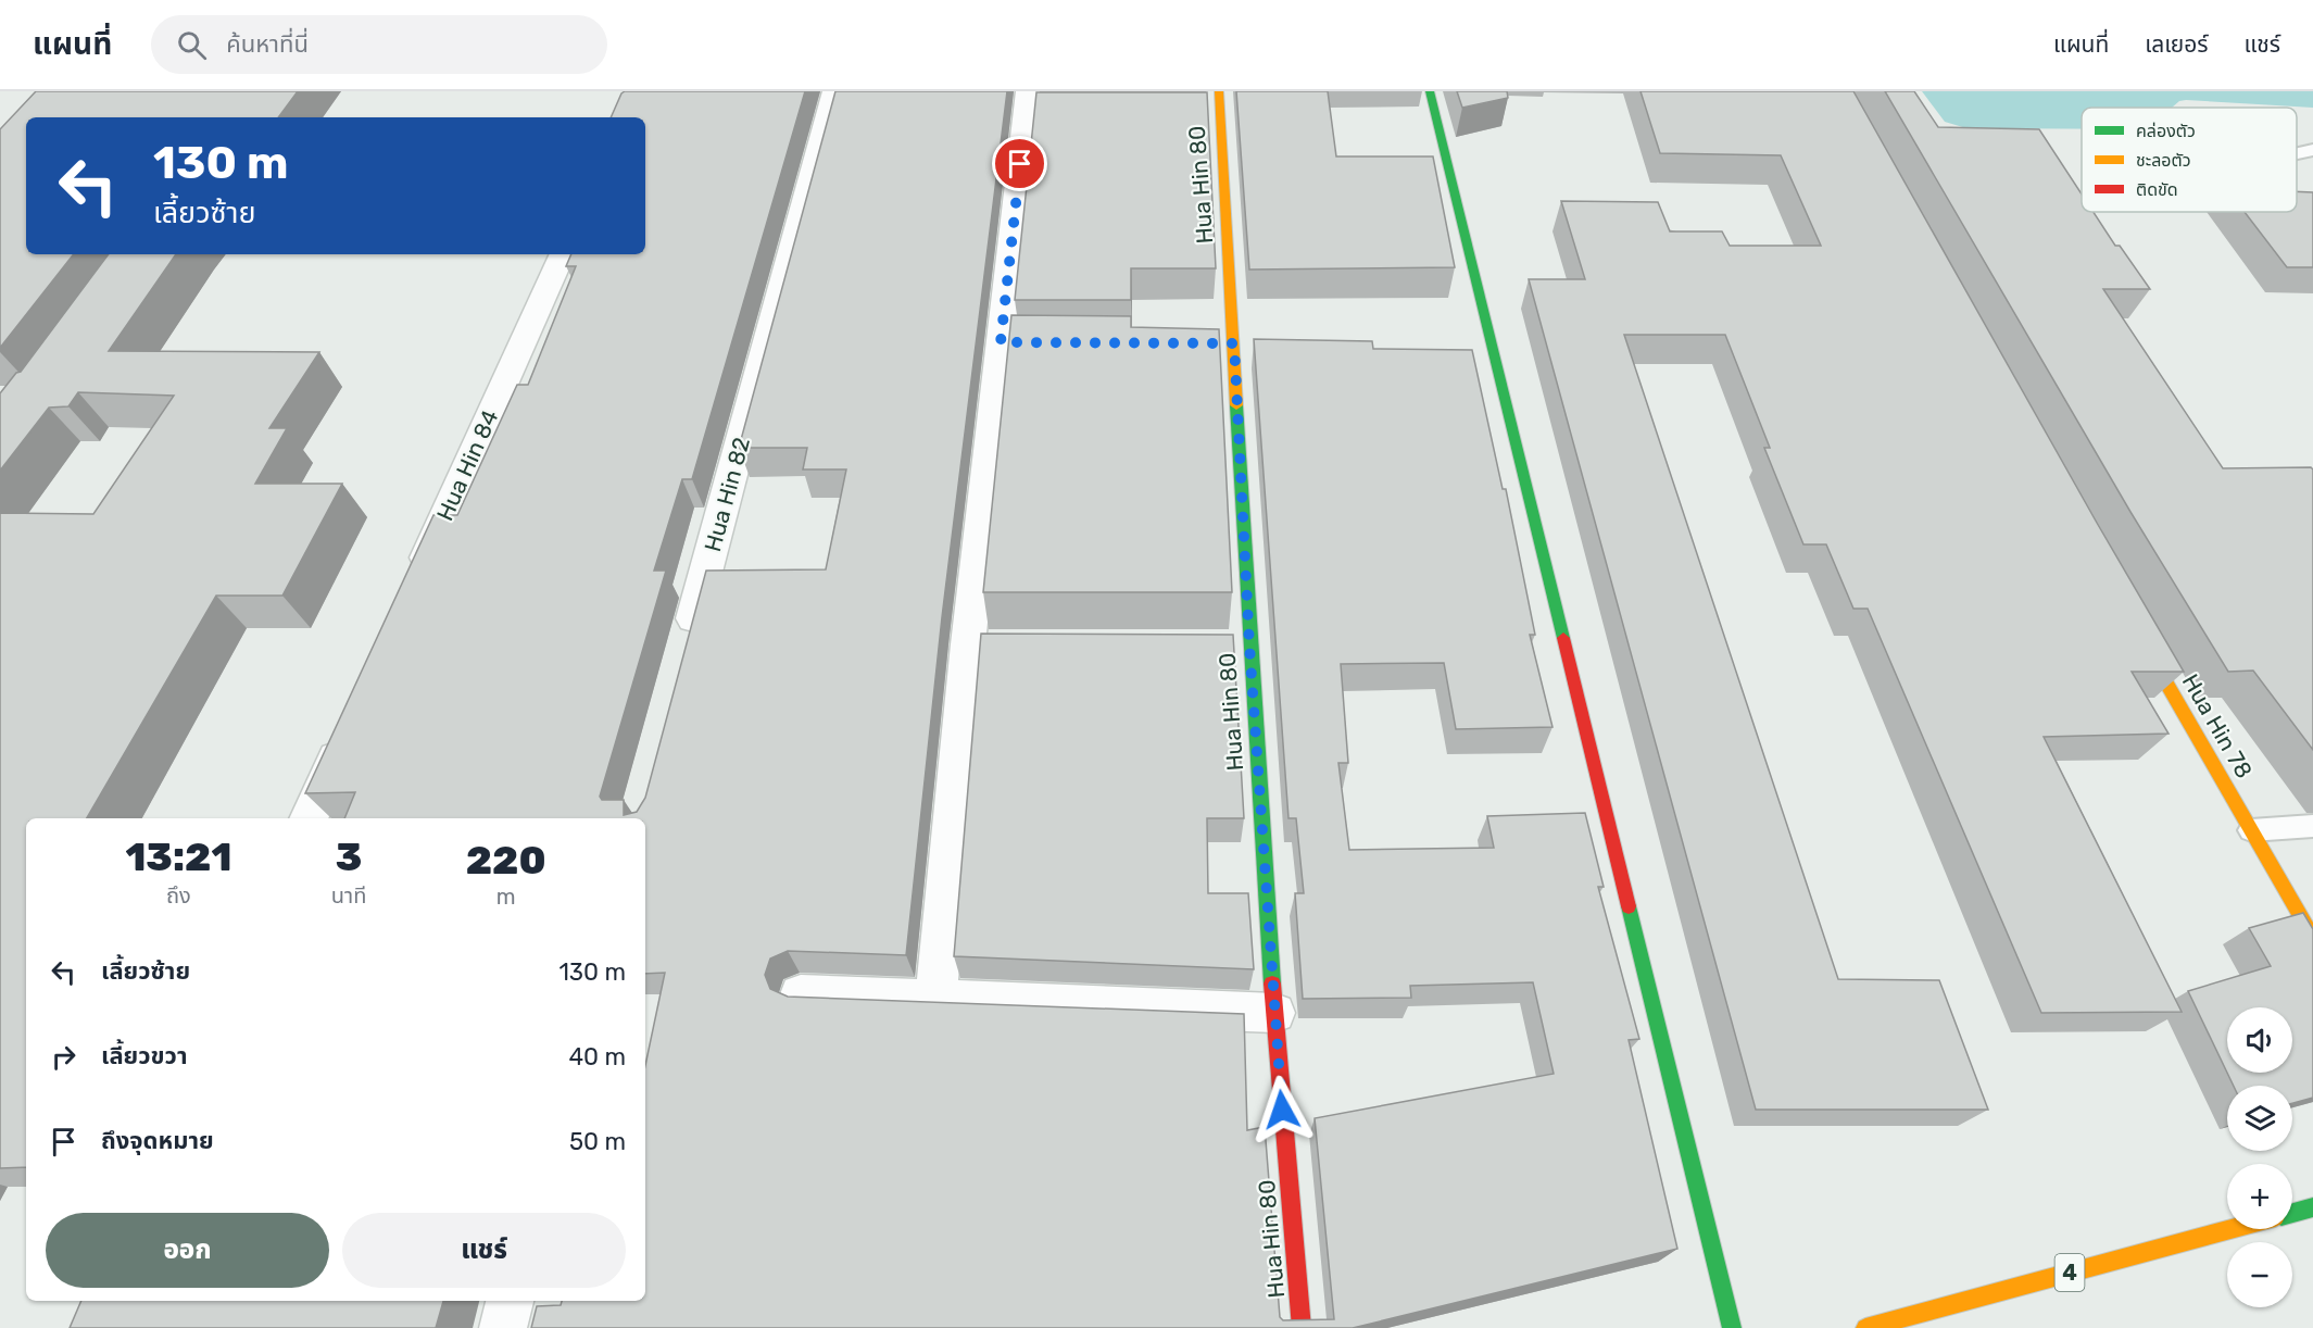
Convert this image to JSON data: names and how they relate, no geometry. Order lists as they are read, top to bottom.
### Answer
{
  "streets": {
    "street": [
      "Hua Hin 80",
      "Hua Hin 84",
      "Hua Hin 82",
      "Hua Hin 78",
      "4"
    ]
  },
  "legend": ["คล่องตัว", "ชะลอตัว", "ติดขัด"],
  "page": {
    "header": "แผนที่",
    "search": "ค้นหาที่นี่",
    "nav": ["แผนที่", "เลเยอร์", "แชร์"],
    "turn": ["130 m", "เลี้ยวซ้าย"],
    "eta": [
      "13:21",
      "ถึง",
      "3",
      "นาที",
      "220",
      "m"
    ],
    "list": [
      {
        "name": "เลี้ยวซ้าย",
        "value": "130 m"
      },
      {
        "name": "เลี้ยวขวา",
        "value": "40 m"
      },
      {
        "name": "ถึงจุดหมาย",
        "value": "50 m"
      }
    ],
    "map_buttons": ["+", "−"],
    "buttons": ["ออก", "แชร์"]
  }
}
